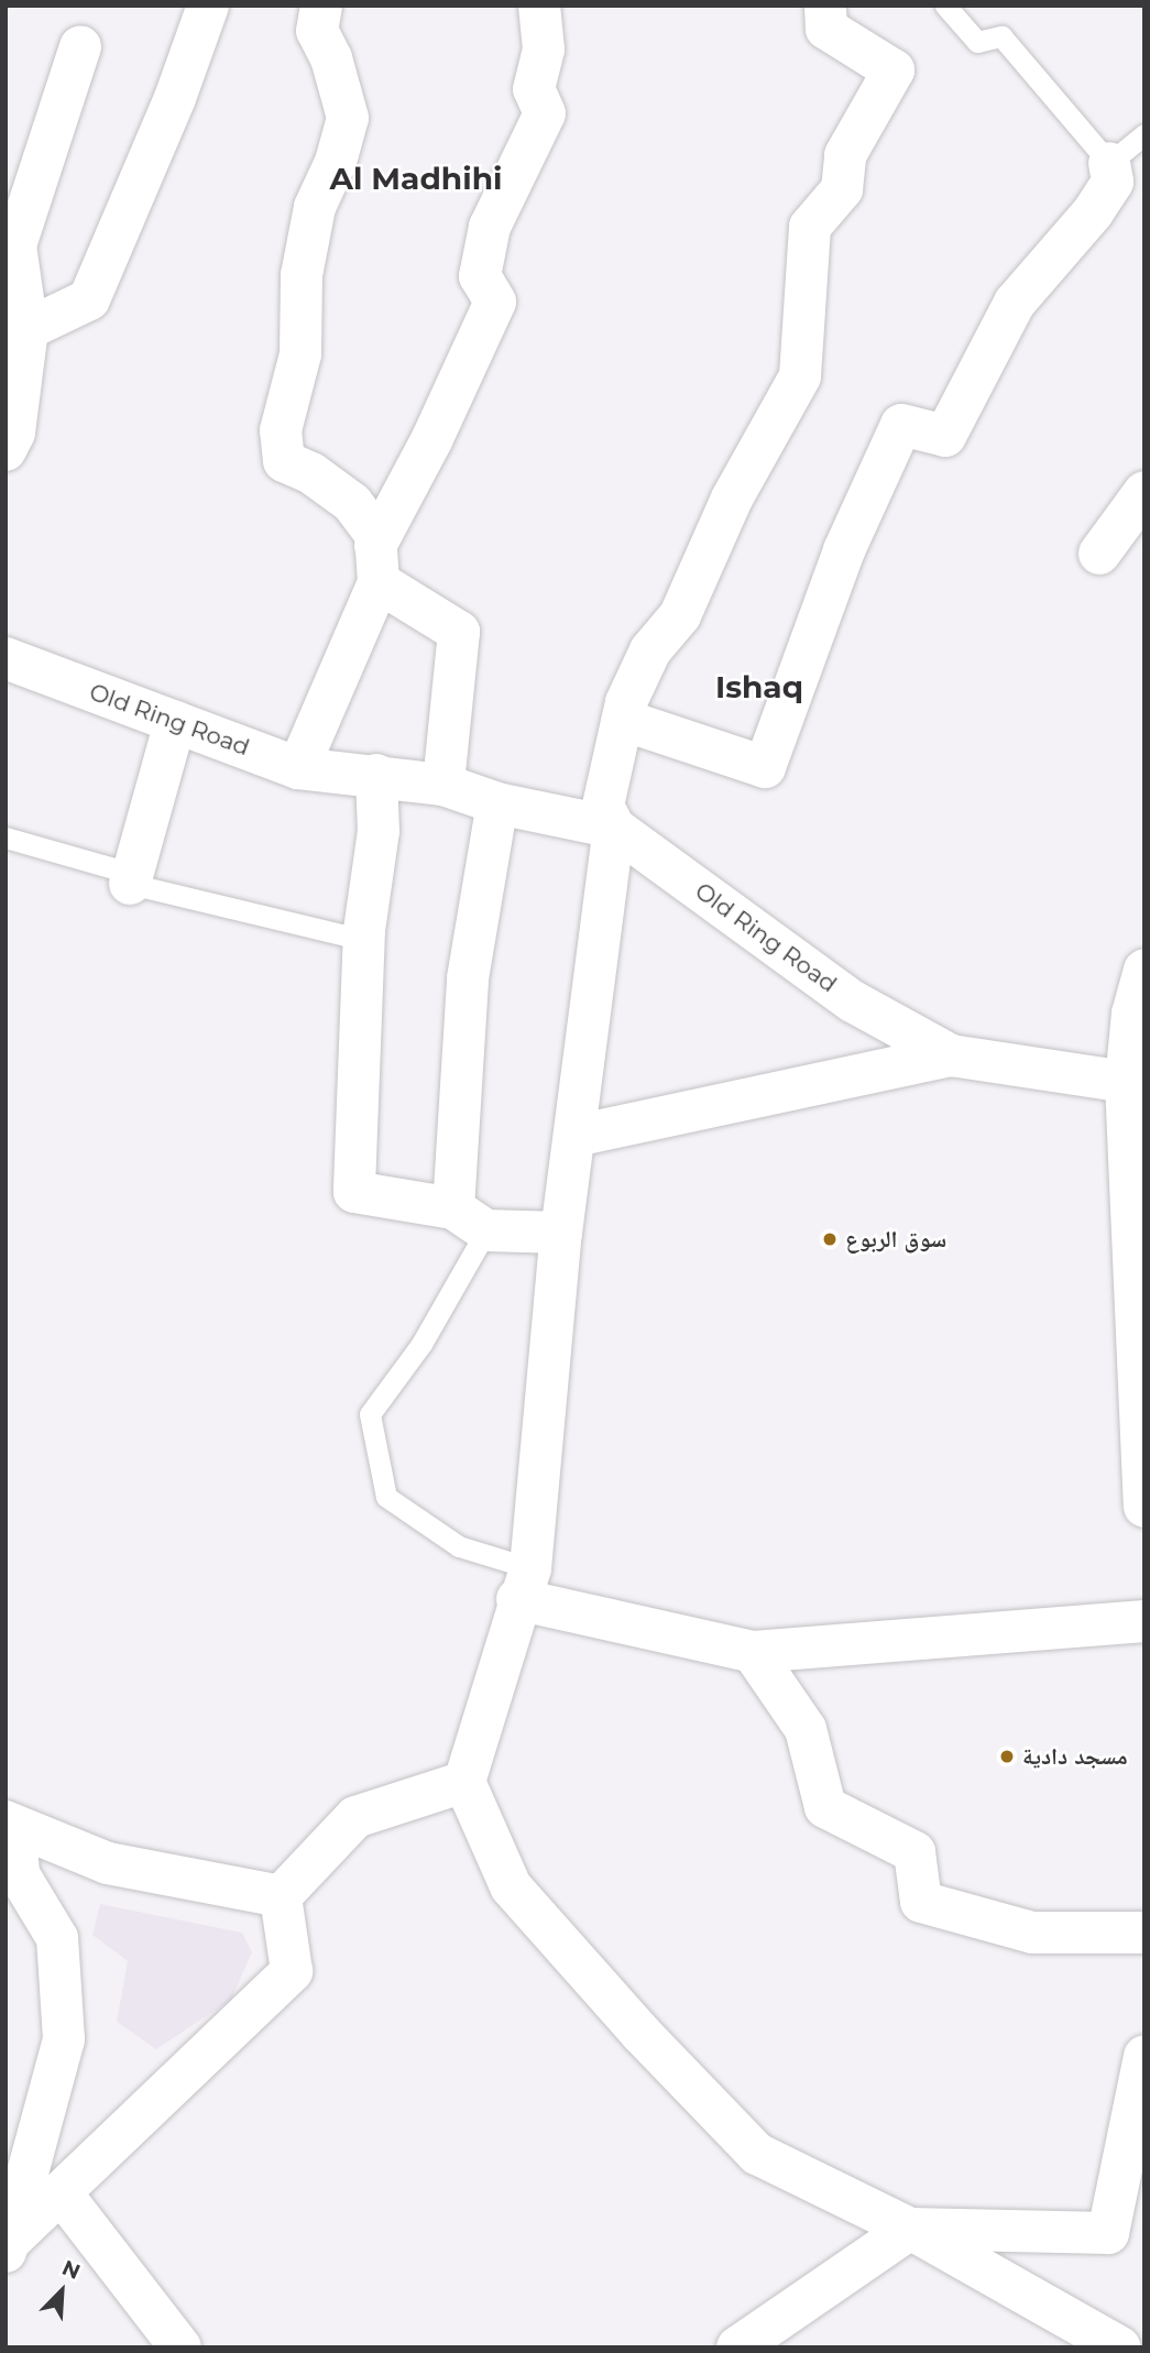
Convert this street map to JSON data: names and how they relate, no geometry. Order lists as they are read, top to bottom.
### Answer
{
  "streets": {
    "street": ["Old Ring Road"]
  },
  "districts": ["Al Madhihi", "Ishaq"],
  "places": ["سوق الربوع", "مسجد دادية"],
  "north": "top right"
}
